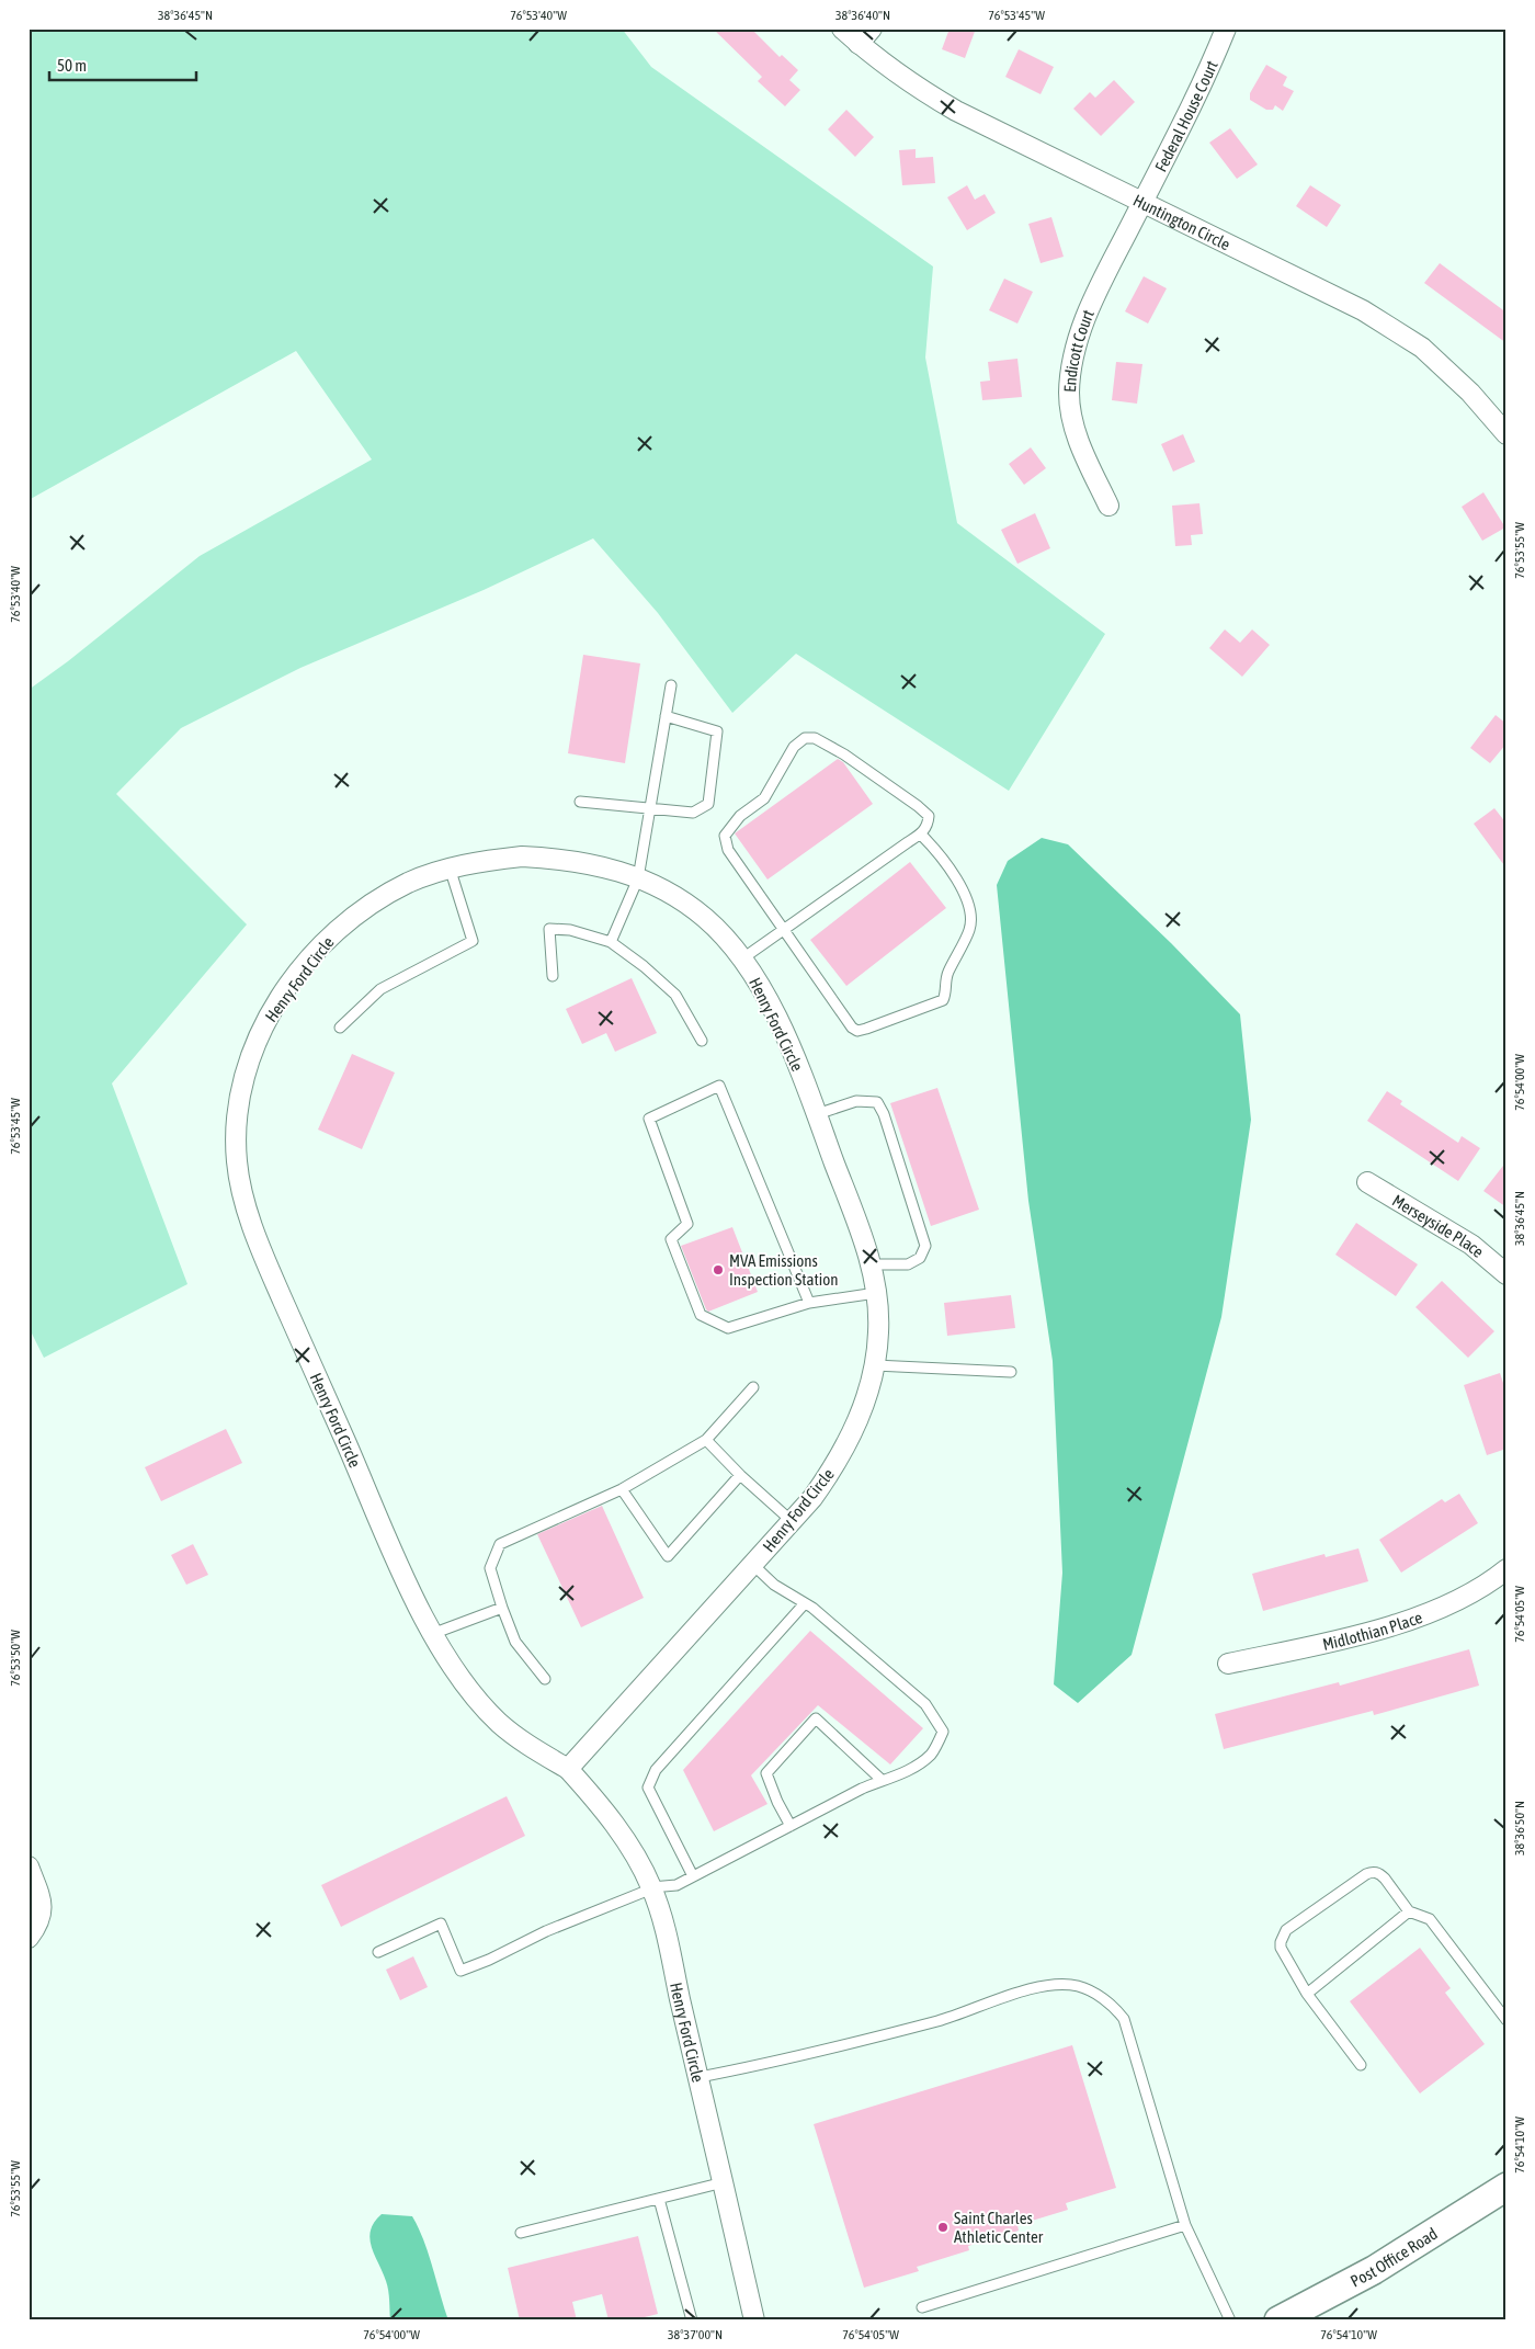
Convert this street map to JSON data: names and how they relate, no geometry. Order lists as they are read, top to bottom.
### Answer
{
  "streets": {
    "street": [
      "Federal House Court",
      "Huntington Circle",
      "Endicott Court",
      "Henry Ford Circle",
      "Merseyside Place",
      "Midlothian Place",
      "Post Office Road"
    ]
  },
  "crossings": [
    ["Federal House Court", "Huntington Circle"],
    ["Federal House Court", "Endicott Court"],
    ["Huntington Circle", "Endicott Court"]
  ],
  "places": ["MVA Emissions Inspection Station", "Saint Charles Athletic Center"],
  "scale_bar": "50 m",
  "coordinates": [
    "38°36'45\"N",
    "76°53'40\"W",
    "38°36'40\"N",
    "76°53'45\"W",
    "76°53'55\"W",
    "76°54'00\"W",
    "76°54'05\"W",
    "76°53'50\"W",
    "38°36'50\"N",
    "76°54'10\"W",
    "38°37'00\"N"
  ]
}
